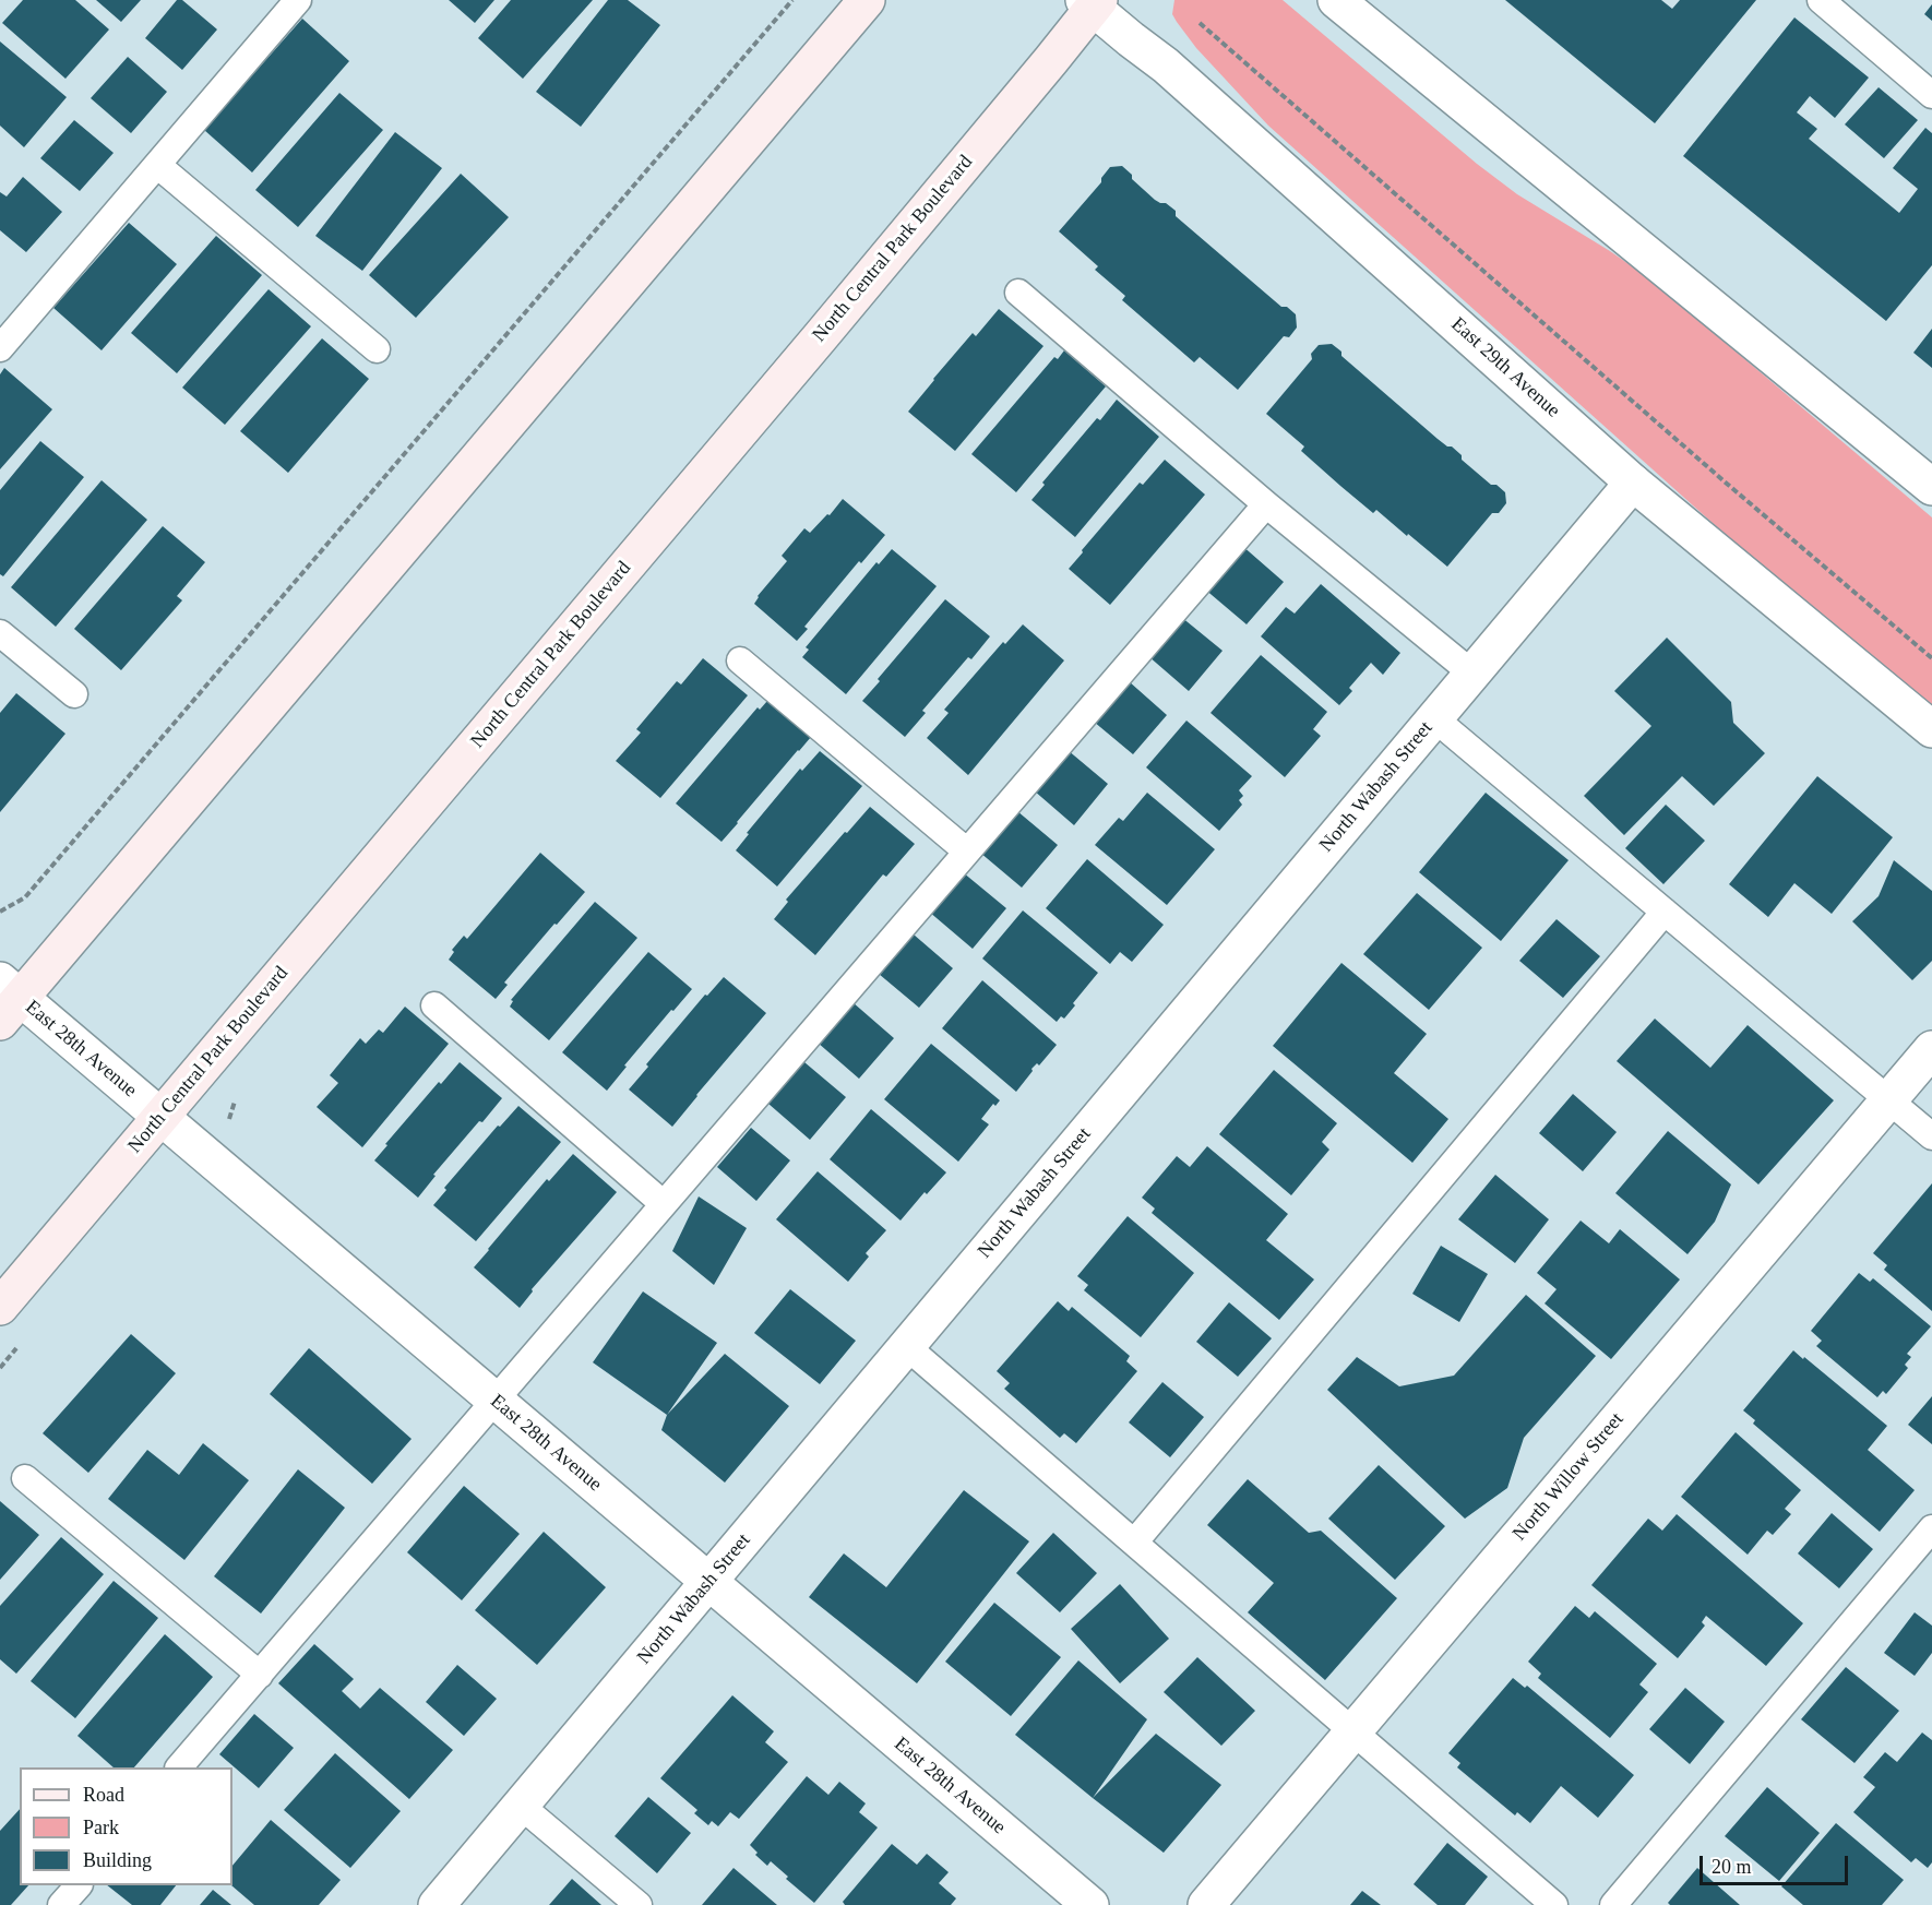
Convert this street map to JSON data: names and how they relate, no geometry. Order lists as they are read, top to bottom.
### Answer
{
  "streets": {
    "main road": ["North Central Park Boulevard"],
    "street": [
      "East 29th Avenue",
      "North Wabash Street",
      "East 28th Avenue",
      "North Willow Street"
    ]
  },
  "crossings": [
    ["North Central Park Boulevard", "East 29th Avenue"],
    ["North Central Park Boulevard", "East 28th Avenue"],
    ["East 29th Avenue", "North Wabash Street"],
    ["North Wabash Street", "East 28th Avenue"]
  ],
  "legend": ["Road", "Park", "Building"],
  "scale_bar": "20 m"
}
